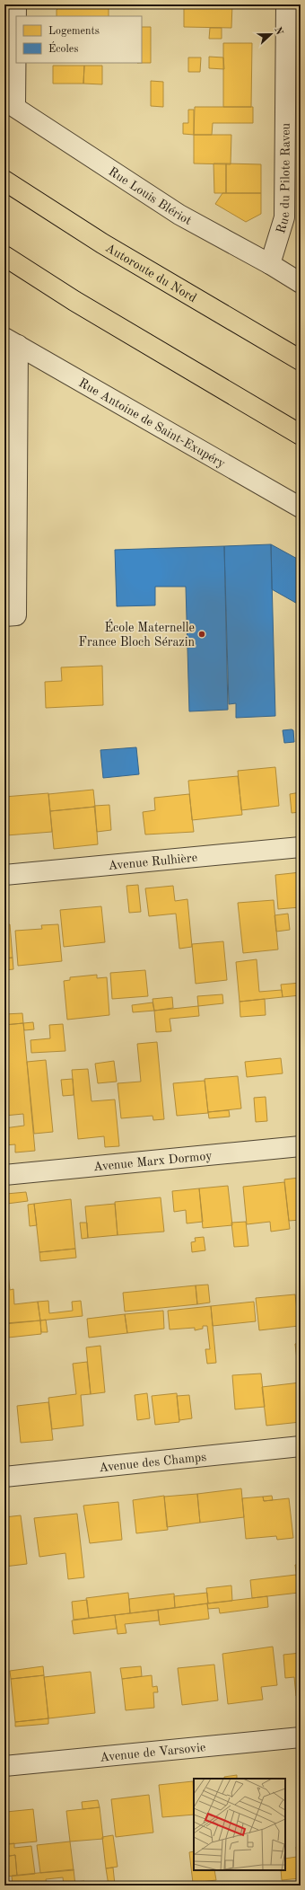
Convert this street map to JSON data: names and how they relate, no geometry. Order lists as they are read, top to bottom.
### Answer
{
  "streets": {
    "highway": ["Autoroute du Nord"],
    "street": [
      "Rue du Pilote Raveu",
      "Rue Louis Blériot",
      "Rue Antoine de Saint-Exupéry",
      "Avenue Rulhière",
      "Avenue Marx Dormoy",
      "Avenue des Champs",
      "Avenue de Varsovie"
    ]
  },
  "crossings": [
    ["Rue du Pilote Raveu", "Rue Louis Blériot"]
  ],
  "places": ["École Maternelle France Bloch Sérazin"],
  "legend": ["Logements", "Écoles"],
  "north": "right"
}
